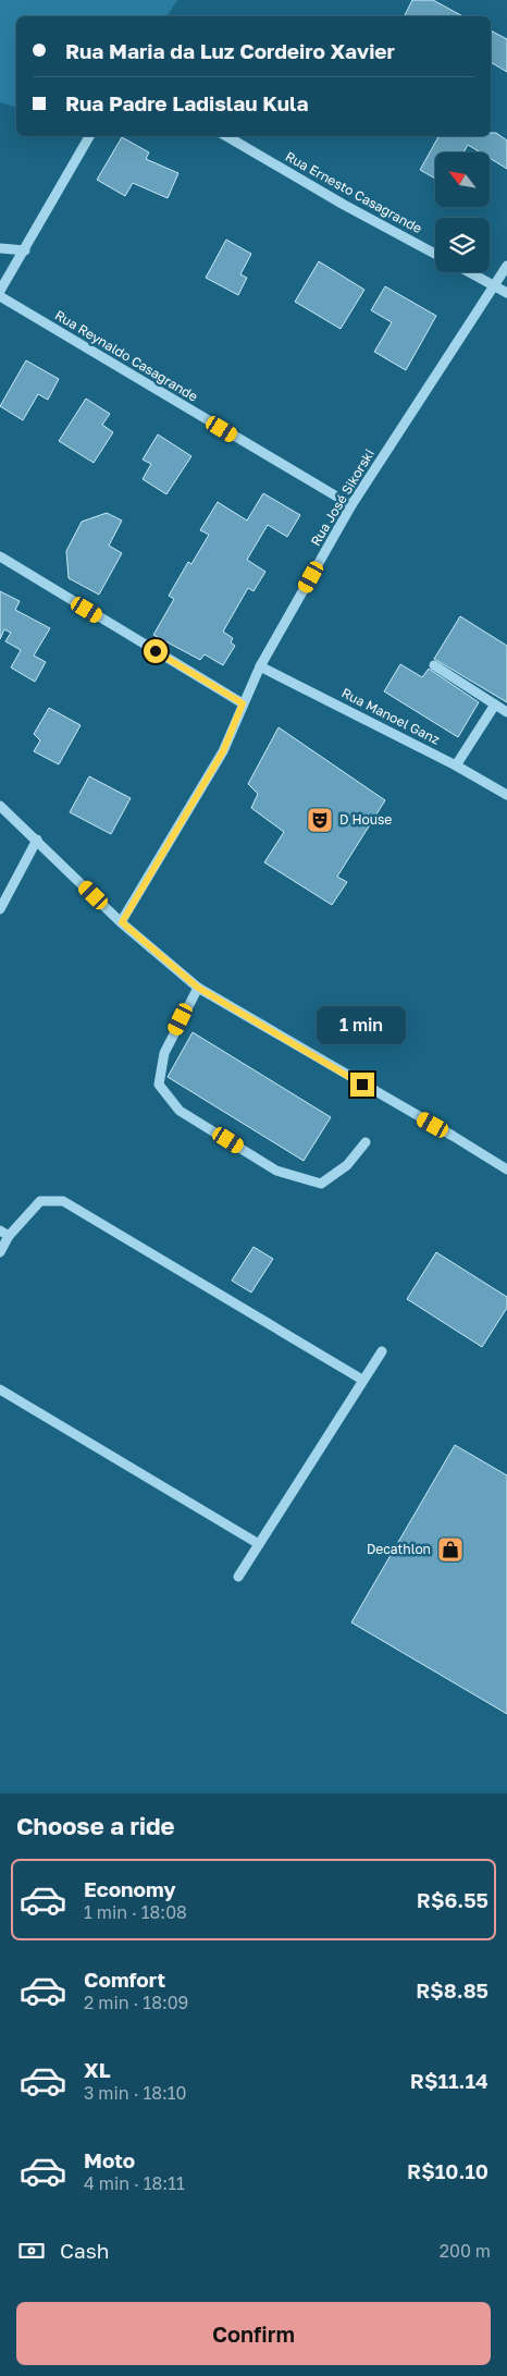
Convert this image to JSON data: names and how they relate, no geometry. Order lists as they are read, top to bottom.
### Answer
{
  "streets": {
    "street": [
      "Rua Ernesto Casagrande",
      "Rua Reynaldo Casagrande",
      "Rua José Sikorski",
      "Rua Manoel Ganz"
    ]
  },
  "crossings": [
    ["Rua Reynaldo Casagrande", "Rua José Sikorski"],
    ["Rua José Sikorski", "Rua Manoel Ganz"]
  ],
  "places": {
    "theatre": ["D House"],
    "shop": ["Decathlon"]
  },
  "north": "top left",
  "page": {
    "banner": ["Rua Maria da Luz Cordeiro Xavier", "Rua Padre Ladislau Kula"],
    "bubble": "1 min",
    "heading": "Choose a ride",
    "list": [
      {
        "name": "Economy",
        "note": "1 min · 18:08",
        "value": "R$6.55"
      },
      {
        "name": "Comfort",
        "note": "2 min · 18:09",
        "value": "R$8.85"
      },
      {
        "name": "XL",
        "note": "3 min · 18:10",
        "value": "R$11.14"
      },
      {
        "name": "Moto",
        "note": "4 min · 18:11",
        "value": "R$10.10"
      }
    ],
    "pay": ["Cash", "200 m"],
    "buttons": "Confirm"
  }
}
